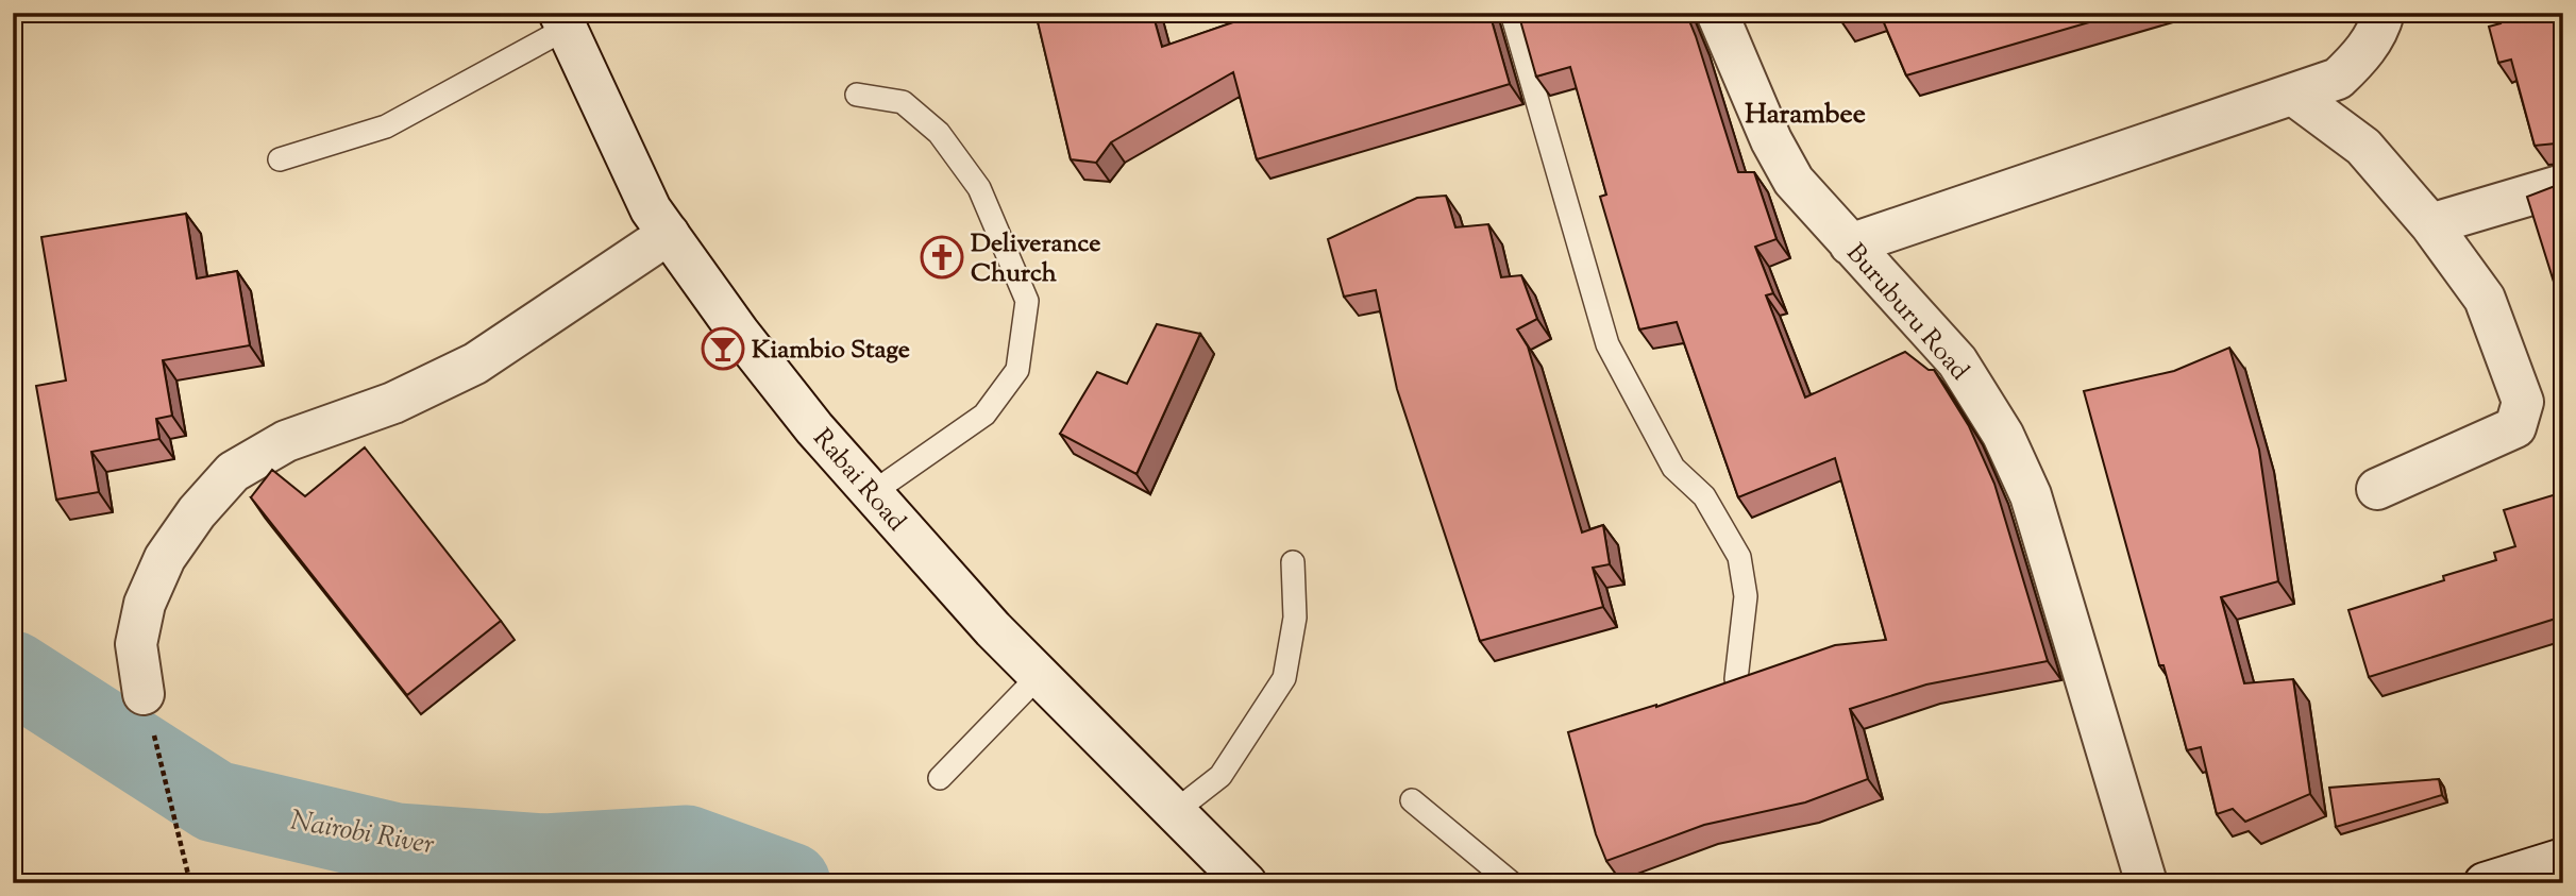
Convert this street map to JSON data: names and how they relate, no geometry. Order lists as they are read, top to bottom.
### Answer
{
  "streets": {
    "street": ["Buruburu Road", "Rabai Road"]
  },
  "districts": ["Harambee"],
  "water": ["Nairobi River"],
  "places": {
    "church": ["Deliverance Church"],
    "bar": ["Kiambio Stage"]
  }
}
